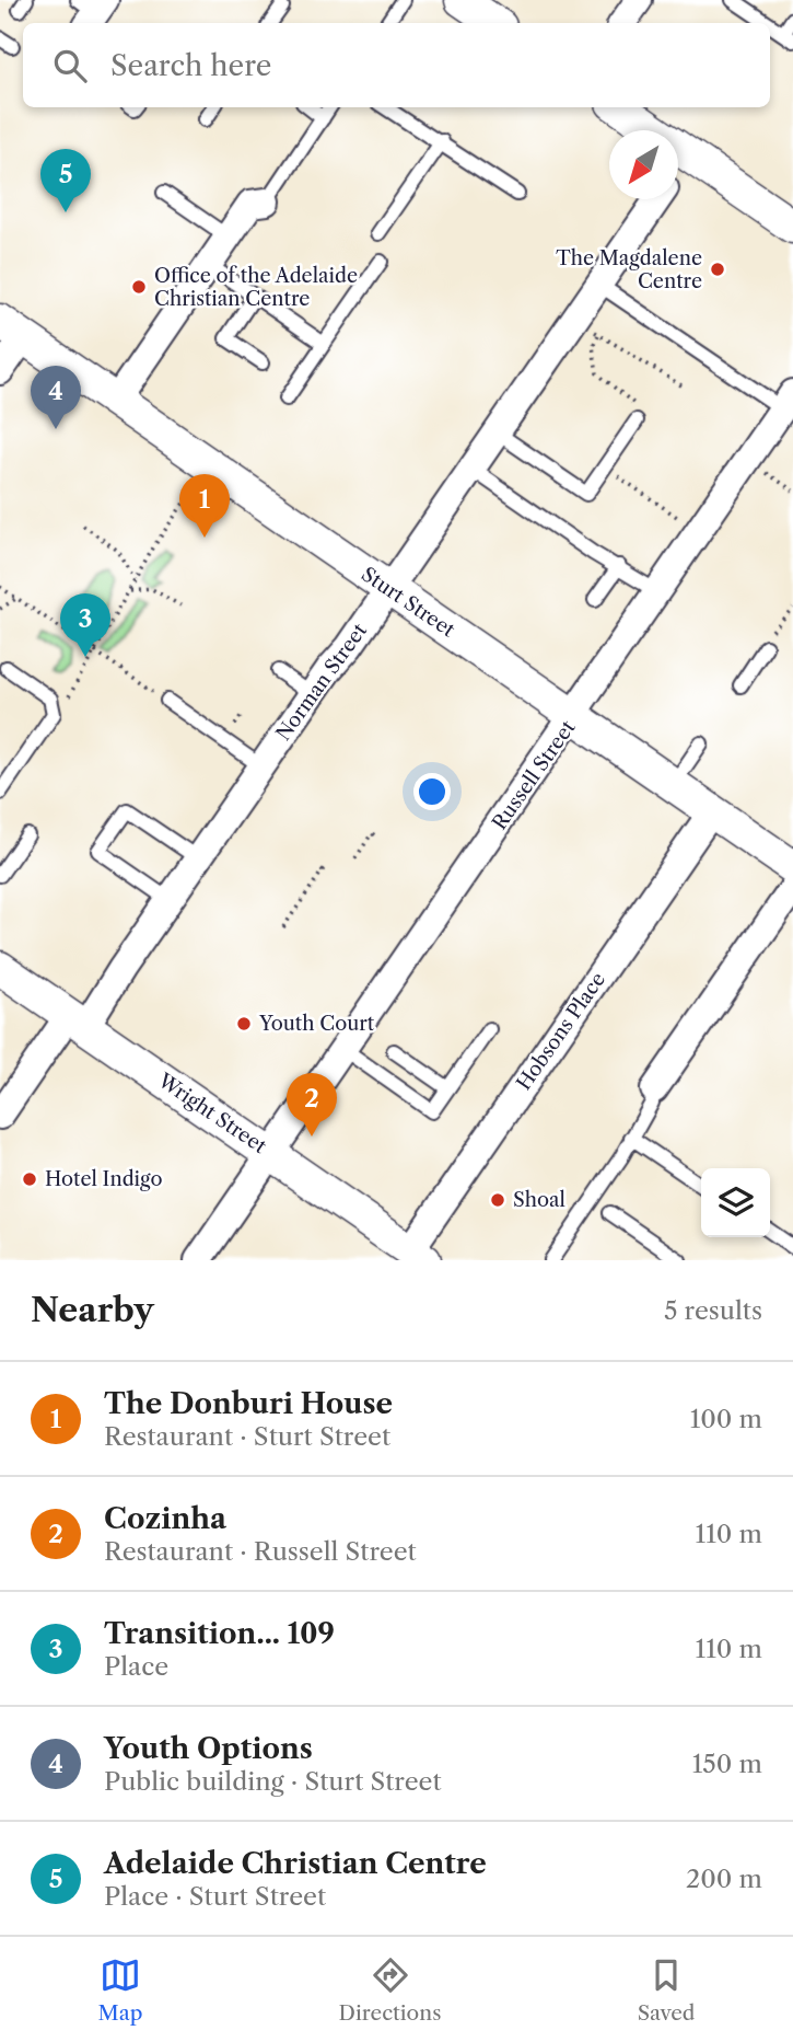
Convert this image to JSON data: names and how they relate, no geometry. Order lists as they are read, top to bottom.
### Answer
{
  "streets": {
    "street": [
      "Sturt Street",
      "Norman Street",
      "Russell Street",
      "Hobsons Place",
      "Wright Street"
    ]
  },
  "crossings": [
    ["Sturt Street", "Norman Street"],
    ["Sturt Street", "Russell Street"],
    ["Sturt Street", "Hobsons Place"],
    ["Norman Street", "Wright Street"],
    ["Russell Street", "Wright Street"],
    ["Hobsons Place", "Wright Street"]
  ],
  "places": [
    "The Magdalene Centre",
    "Office of the Adelaide Christian Centre",
    "Youth Court",
    "Hotel Indigo",
    "Shoal"
  ],
  "north": "bottom left",
  "page": {
    "search": "Search here",
    "pins": [
      "5",
      "4",
      "1",
      "3",
      "2"
    ],
    "heading": ["Nearby", "5 results"],
    "list": [
      {
        "mark": "1",
        "name": "The Donburi House",
        "note": "Restaurant · Sturt Street",
        "value": "100 m"
      },
      {
        "mark": "2",
        "name": "Cozinha",
        "note": "Restaurant · Russell Street",
        "value": "110 m"
      },
      {
        "mark": "3",
        "name": "Transition... 109",
        "note": "Place",
        "value": "110 m"
      },
      {
        "mark": "4",
        "name": "Youth Options",
        "note": "Public building · Sturt Street",
        "value": "150 m"
      },
      {
        "mark": "5",
        "name": "Adelaide Christian Centre",
        "note": "Place · Sturt Street",
        "value": "200 m"
      }
    ],
    "nav": ["Map", "Directions", "Saved"]
  }
}
